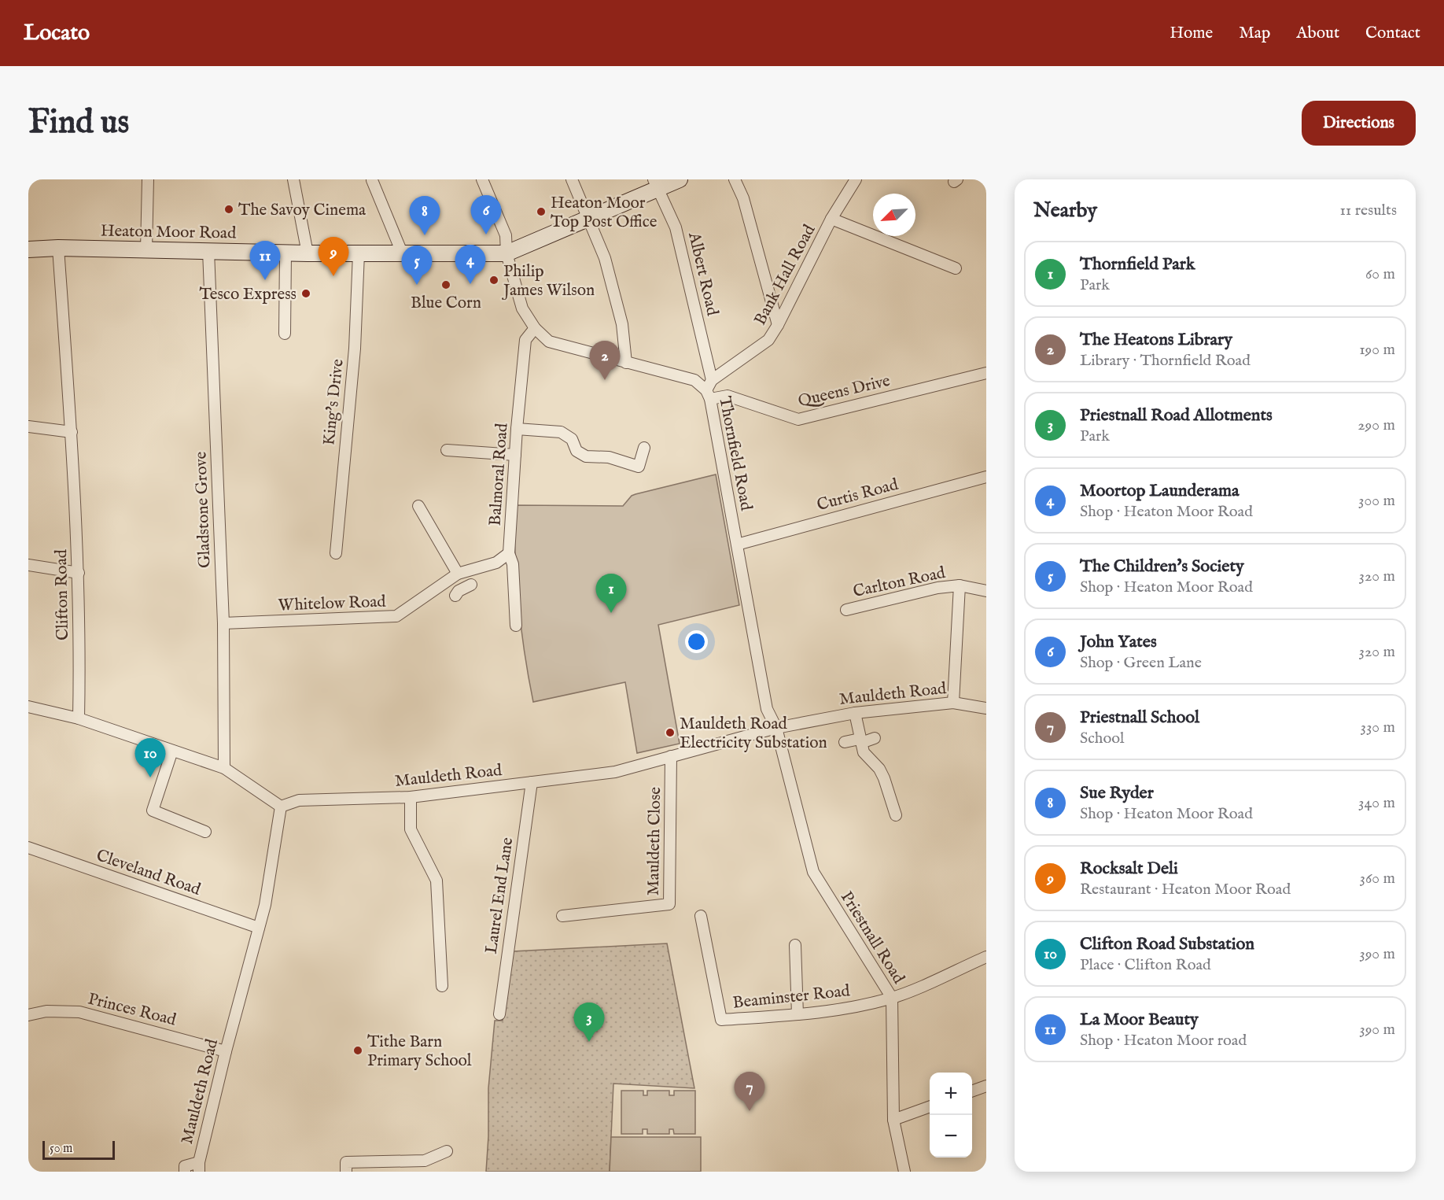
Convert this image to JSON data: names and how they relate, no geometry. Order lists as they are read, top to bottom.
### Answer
{
  "streets": {
    "main road": ["Heaton Moor Road"],
    "street": [
      "Albert Road",
      "Bank Hall Road",
      "Queens Drive",
      "King's Drive",
      "Thornfield Road",
      "Balmoral Road",
      "Curtis Road",
      "Gladstone Grove",
      "Carlton Road",
      "Clifton Road",
      "Whitelow Road",
      "Mauldeth Road",
      "Mauldeth Close",
      "Cleveland Road",
      "Laurel End Lane",
      "Priestnall Road",
      "Beaminster Road",
      "Princes Road"
    ]
  },
  "crossings": [
    ["Heaton Moor Road", "King's Drive"],
    ["Heaton Moor Road", "Thornfield Road"],
    ["Heaton Moor Road", "Gladstone Grove"],
    ["Heaton Moor Road", "Clifton Road"],
    ["Albert Road", "Bank Hall Road"],
    ["Bank Hall Road", "Queens Drive"],
    ["Bank Hall Road", "Thornfield Road"],
    ["Queens Drive", "Thornfield Road"],
    ["Thornfield Road", "Balmoral Road"],
    ["Thornfield Road", "Curtis Road"],
    ["Thornfield Road", "Mauldeth Road"],
    ["Thornfield Road", "Priestnall Road"],
    ["Balmoral Road", "Whitelow Road"],
    ["Gladstone Grove", "Whitelow Road"],
    ["Mauldeth Road", "Mauldeth Close"],
    ["Mauldeth Road", "Cleveland Road"],
    ["Mauldeth Road", "Laurel End Lane"],
    ["Mauldeth Road", "Priestnall Road"],
    ["Mauldeth Road", "Princes Road"],
    ["Priestnall Road", "Beaminster Road"]
  ],
  "places": [
    "The Savoy Cinema",
    "Heaton Moor Top Post Office",
    "Philip James Wilson",
    "Blue Corn",
    "Tesco Express",
    "Mauldeth Road Electricity Substation",
    "Tithe Barn Primary School"
  ],
  "scale_bar": "50 m",
  "north": "bottom left",
  "page": {
    "header": "Locato",
    "nav": [
      "Home",
      "Map",
      "About",
      "Contact"
    ],
    "buttons": "Directions",
    "title": "Find us",
    "heading": ["Nearby", "11 results"],
    "pins": [
      "6",
      "8",
      "9",
      "11",
      "4",
      "5",
      "2",
      "1",
      "10",
      "3",
      "7"
    ],
    "list": [
      {
        "mark": "1",
        "name": "Thornfield Park",
        "note": "Park",
        "value": "60 m"
      },
      {
        "mark": "2",
        "name": "The Heatons Library",
        "note": "Library · Thornfield Road",
        "value": "190 m"
      },
      {
        "mark": "3",
        "name": "Priestnall Road Allotments",
        "note": "Park",
        "value": "290 m"
      },
      {
        "mark": "4",
        "name": "Moortop Launderama",
        "note": "Shop · Heaton Moor Road",
        "value": "300 m"
      },
      {
        "mark": "5",
        "name": "The Children's Society",
        "note": "Shop · Heaton Moor Road",
        "value": "320 m"
      },
      {
        "mark": "6",
        "name": "John Yates",
        "note": "Shop · Green Lane",
        "value": "320 m"
      },
      {
        "mark": "7",
        "name": "Priestnall School",
        "note": "School",
        "value": "330 m"
      },
      {
        "mark": "8",
        "name": "Sue Ryder",
        "note": "Shop · Heaton Moor Road",
        "value": "340 m"
      },
      {
        "mark": "9",
        "name": "Rocksalt Deli",
        "note": "Restaurant · Heaton Moor Road",
        "value": "360 m"
      },
      {
        "mark": "10",
        "name": "Clifton Road Substation",
        "note": "Place · Clifton Road",
        "value": "390 m"
      },
      {
        "mark": "11",
        "name": "La Moor Beauty",
        "note": "Shop · Heaton Moor road",
        "value": "390 m"
      }
    ],
    "map_buttons": ["+", "−"],
    "scale": "50 m"
  }
}
